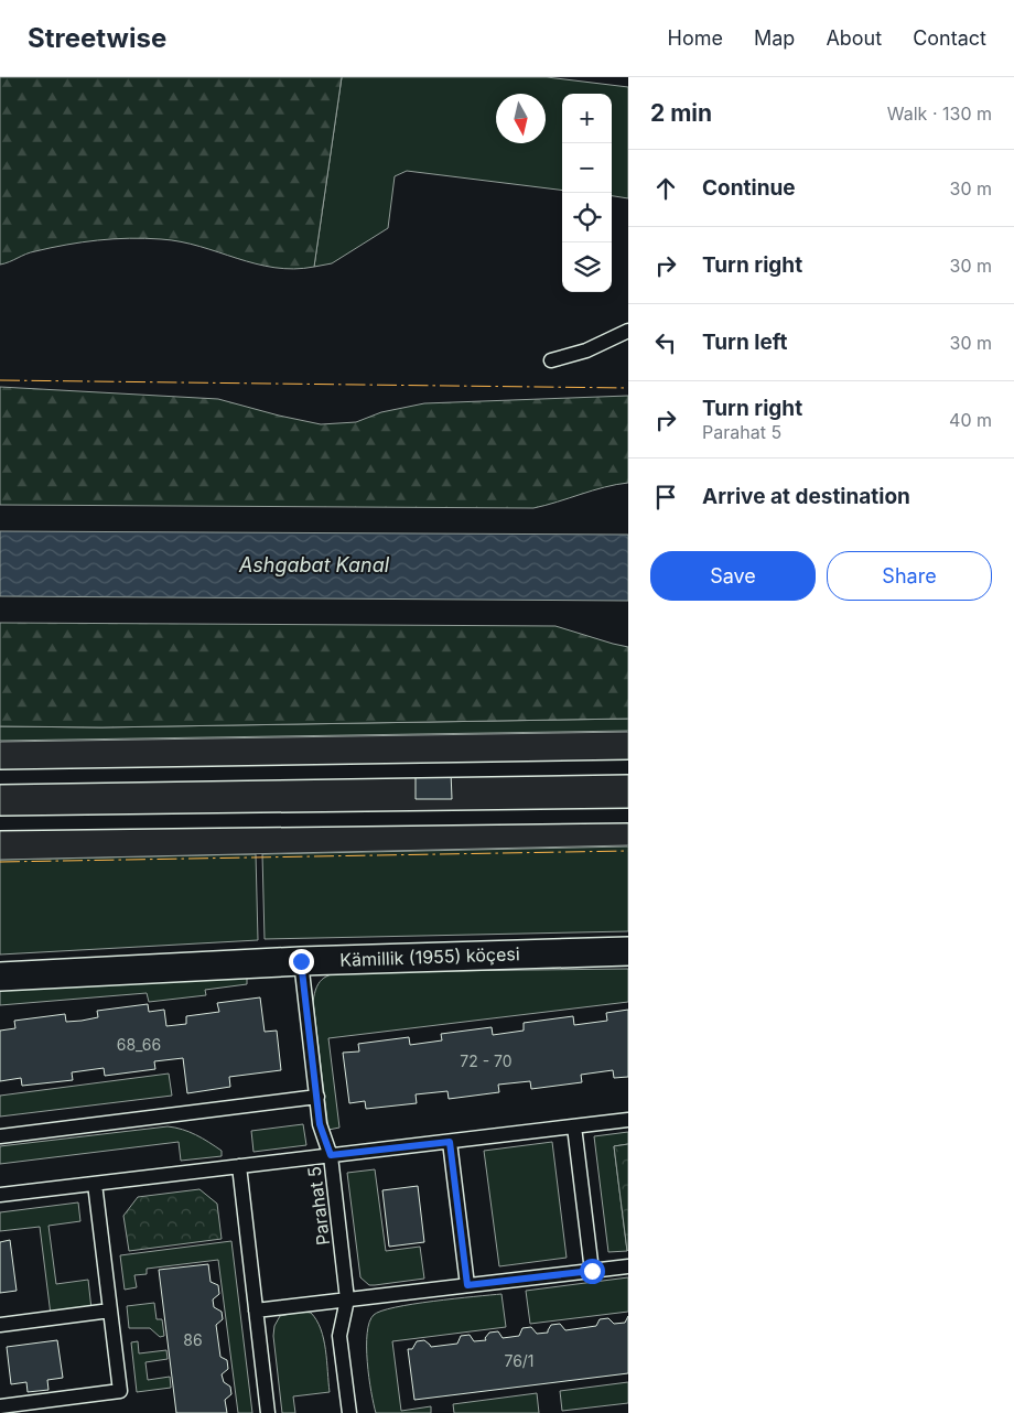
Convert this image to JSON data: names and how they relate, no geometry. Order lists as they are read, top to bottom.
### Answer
{
  "streets": {
    "street": ["Kämillik (1955) köçesi"],
    "lane": ["Parahat 5"]
  },
  "crossings": [
    ["Kämillik (1955) köçesi", "Parahat 5"]
  ],
  "water": ["Ashgabat Kanal"],
  "house_numbers": [
    "68_66",
    "72 - 70",
    "86",
    "76/1"
  ],
  "north": "bottom",
  "page": {
    "header": "Streetwise",
    "nav": [
      "Home",
      "Map",
      "About",
      "Contact"
    ],
    "heading": ["2 min", "Walk · 130 m"],
    "map_buttons": ["+", "−"],
    "list": [
      ["Continue", "30 m"],
      ["Turn right", "30 m"],
      ["Turn left", "30 m"],
      ["Turn right", "Parahat 5", "40 m"],
      "Arrive at destination"
    ],
    "buttons": ["Save", "Share"]
  }
}
